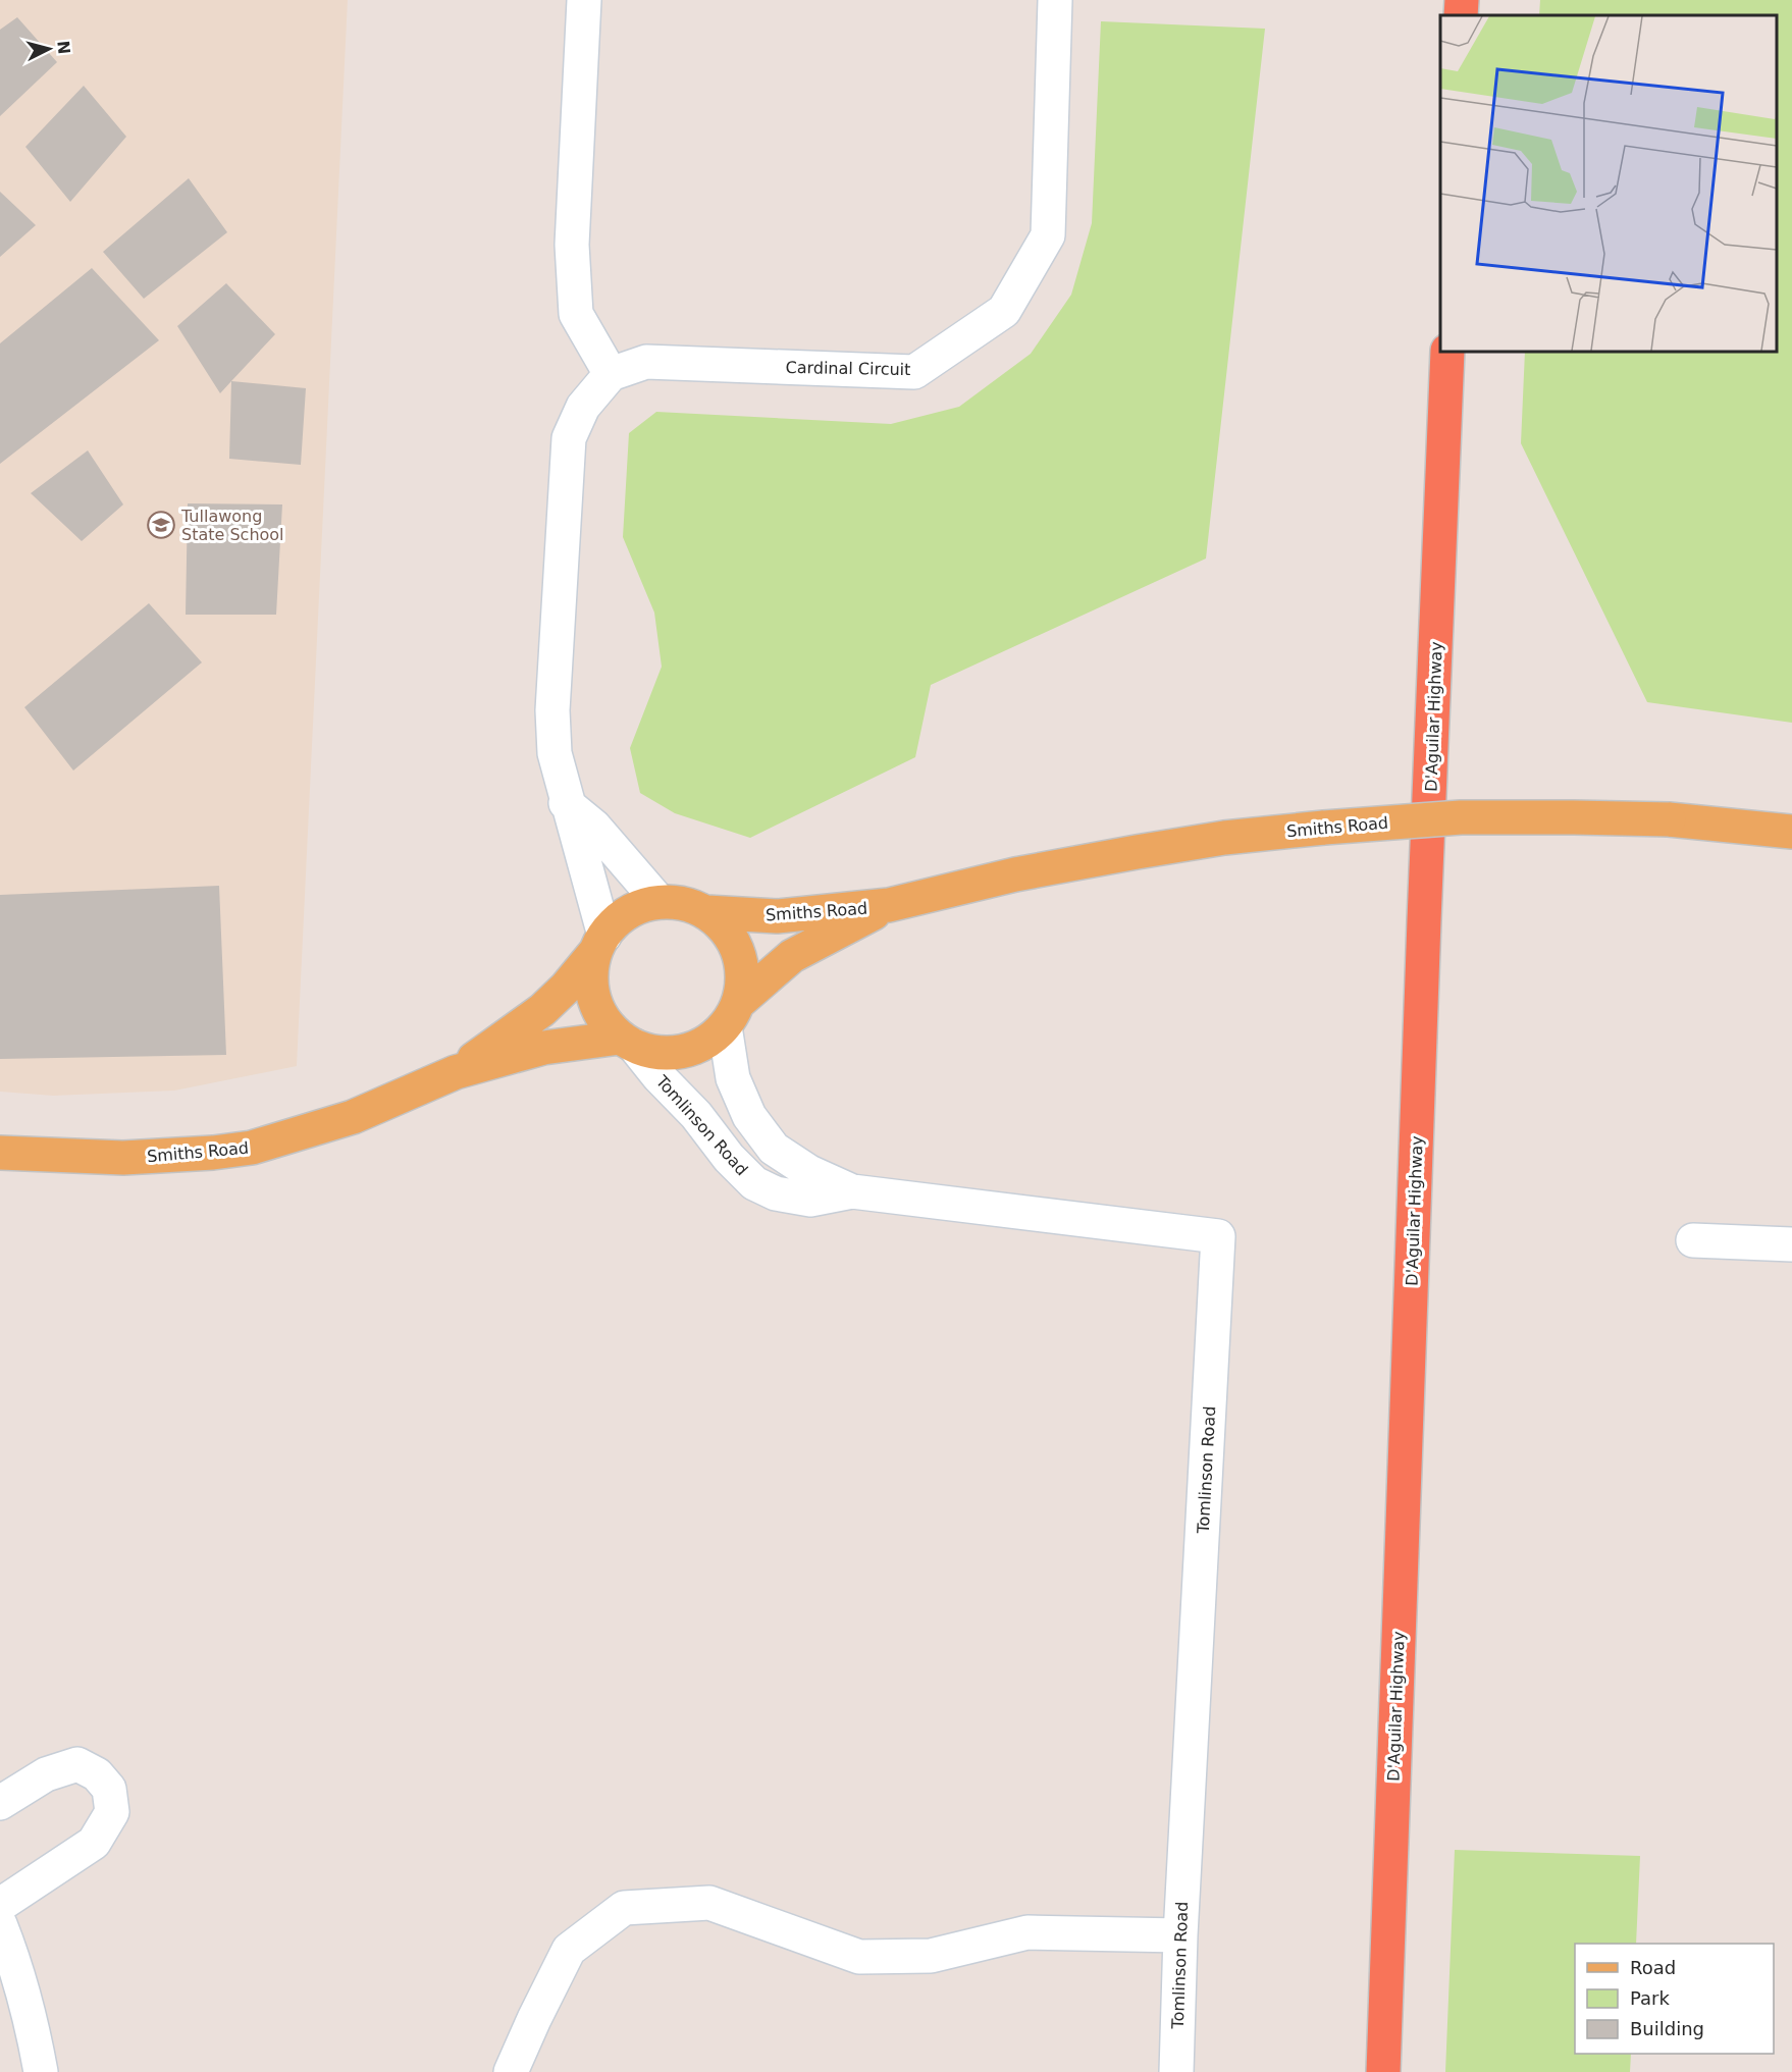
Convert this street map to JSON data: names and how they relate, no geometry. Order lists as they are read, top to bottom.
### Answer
{
  "streets": {
    "highway": ["D'Aguilar Highway"],
    "main road": ["Smiths Road"],
    "street": ["Cardinal Circuit", "Tomlinson Road"]
  },
  "crossings": [
    ["Cardinal Circuit", "Smiths Road"],
    ["Cardinal Circuit", "Tomlinson Road"],
    ["Smiths Road", "Tomlinson Road"]
  ],
  "places": {
    "school or university": ["Tullawong State School"]
  },
  "legend": ["Road", "Park", "Building"],
  "north": "right"
}
